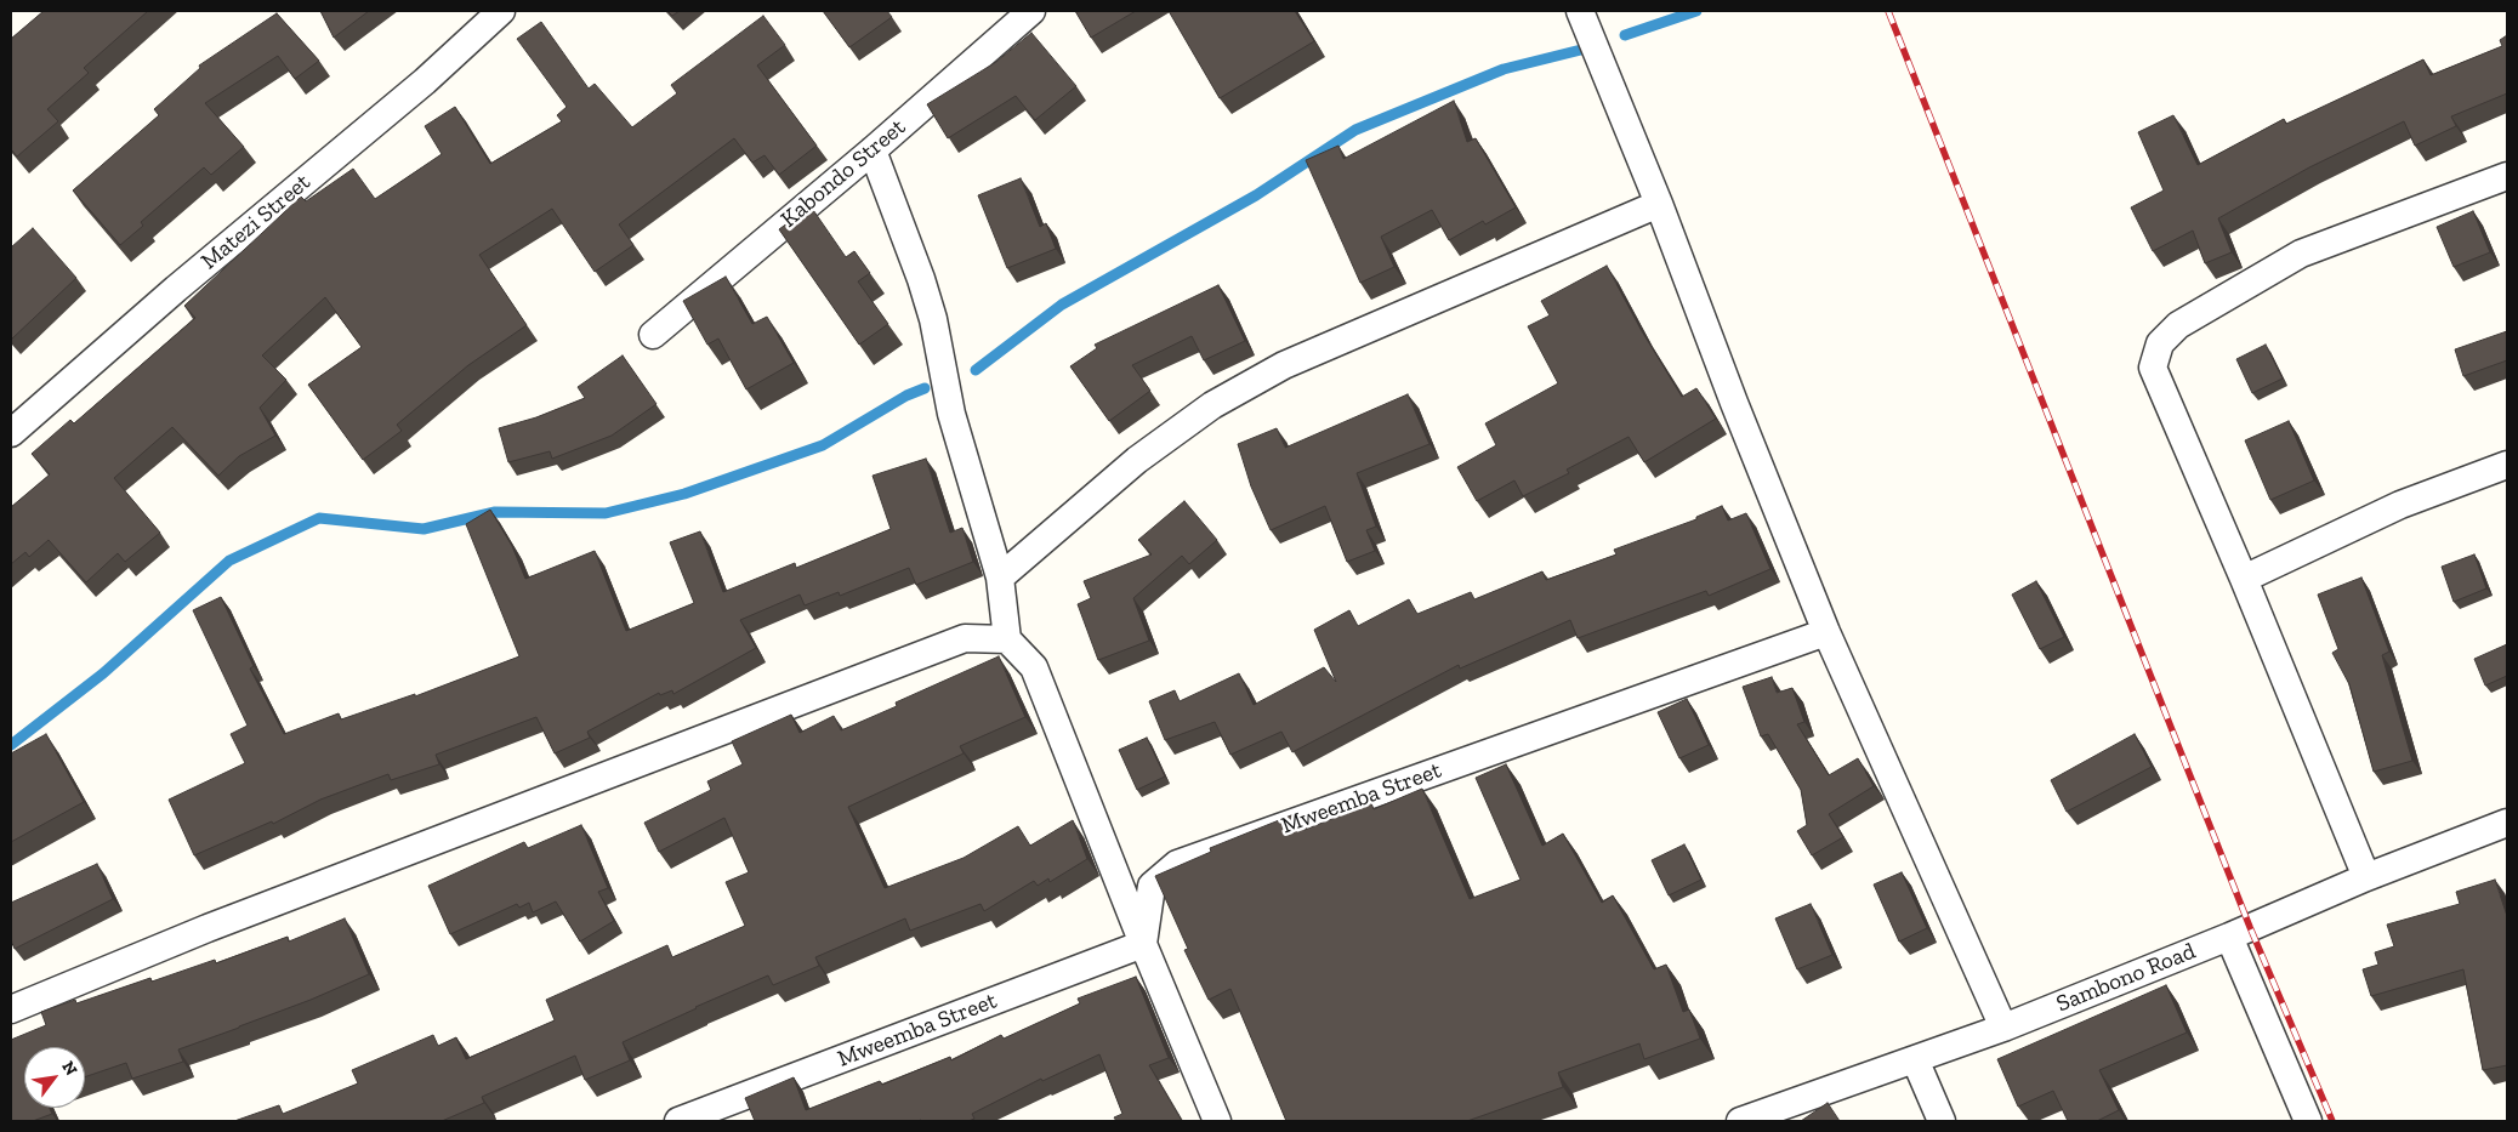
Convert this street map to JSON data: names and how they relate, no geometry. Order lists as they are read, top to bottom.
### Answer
{
  "streets": {
    "street": [
      "Kabondo Street",
      "Matezi Street",
      "Mweemba Street",
      "Sambono Road"
    ]
  },
  "north": "top right"
}
